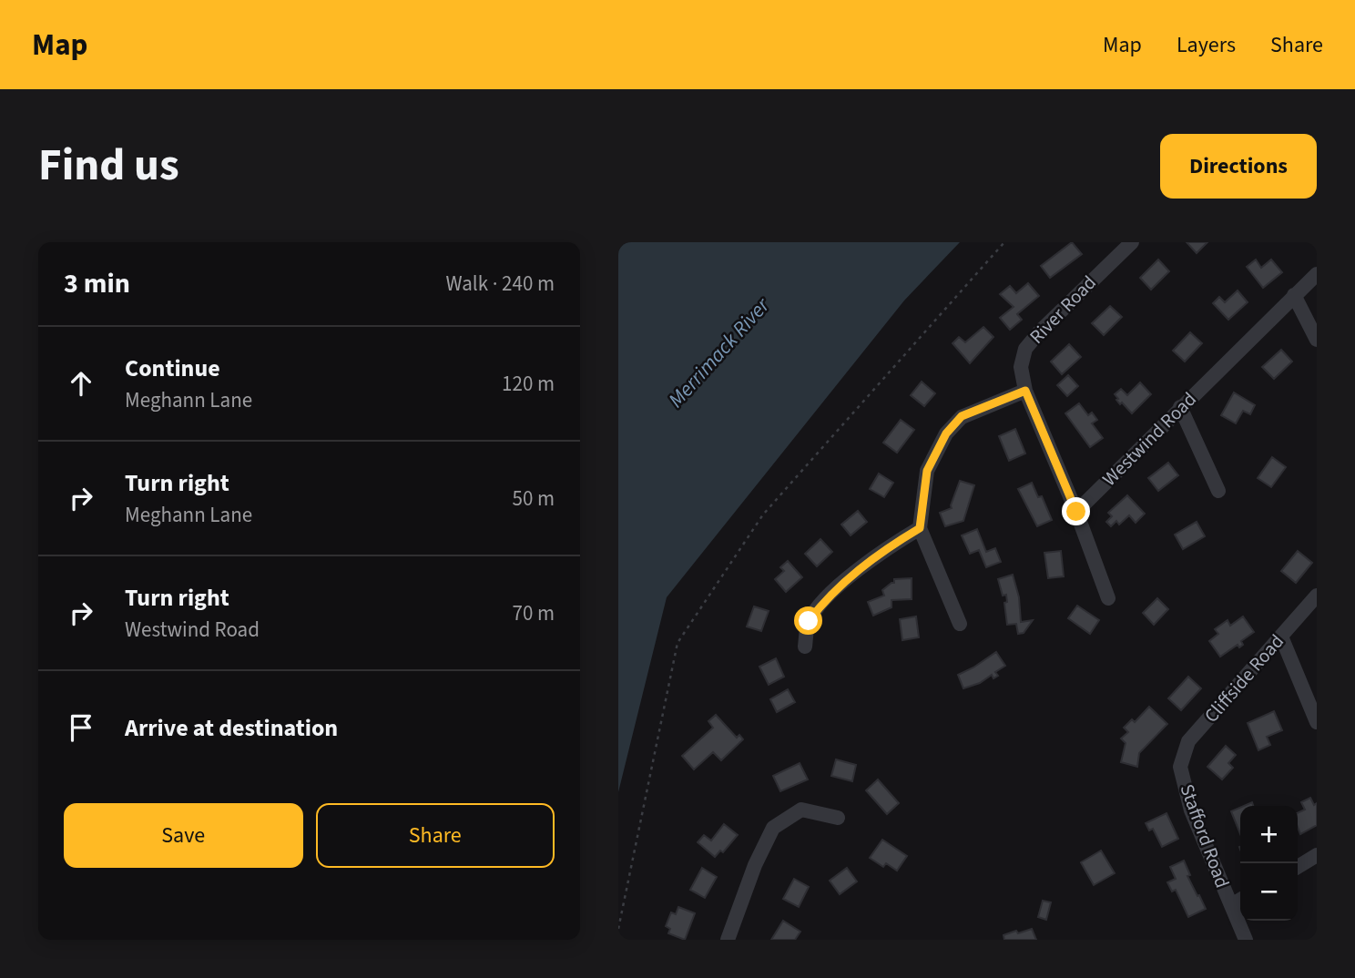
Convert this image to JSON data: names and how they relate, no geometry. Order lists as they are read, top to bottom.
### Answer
{
  "streets": {
    "street": [
      "River Road",
      "Westwind Road",
      "Cliffside Road",
      "Stafford Road"
    ]
  },
  "crossings": [
    ["Cliffside Road", "Stafford Road"]
  ],
  "water": ["Merrimack River"],
  "page": {
    "header": "Map",
    "nav": ["Map", "Layers", "Share"],
    "title": "Find us",
    "buttons": [
      "Directions",
      ["Save", "Share"]
    ],
    "heading": ["3 min", "Walk · 240 m"],
    "list": [
      ["Continue", "Meghann Lane", "120 m"],
      ["Turn right", "Meghann Lane", "50 m"],
      ["Turn right", "Westwind Road", "70 m"],
      "Arrive at destination"
    ],
    "map_buttons": ["+", "−"]
  }
}
